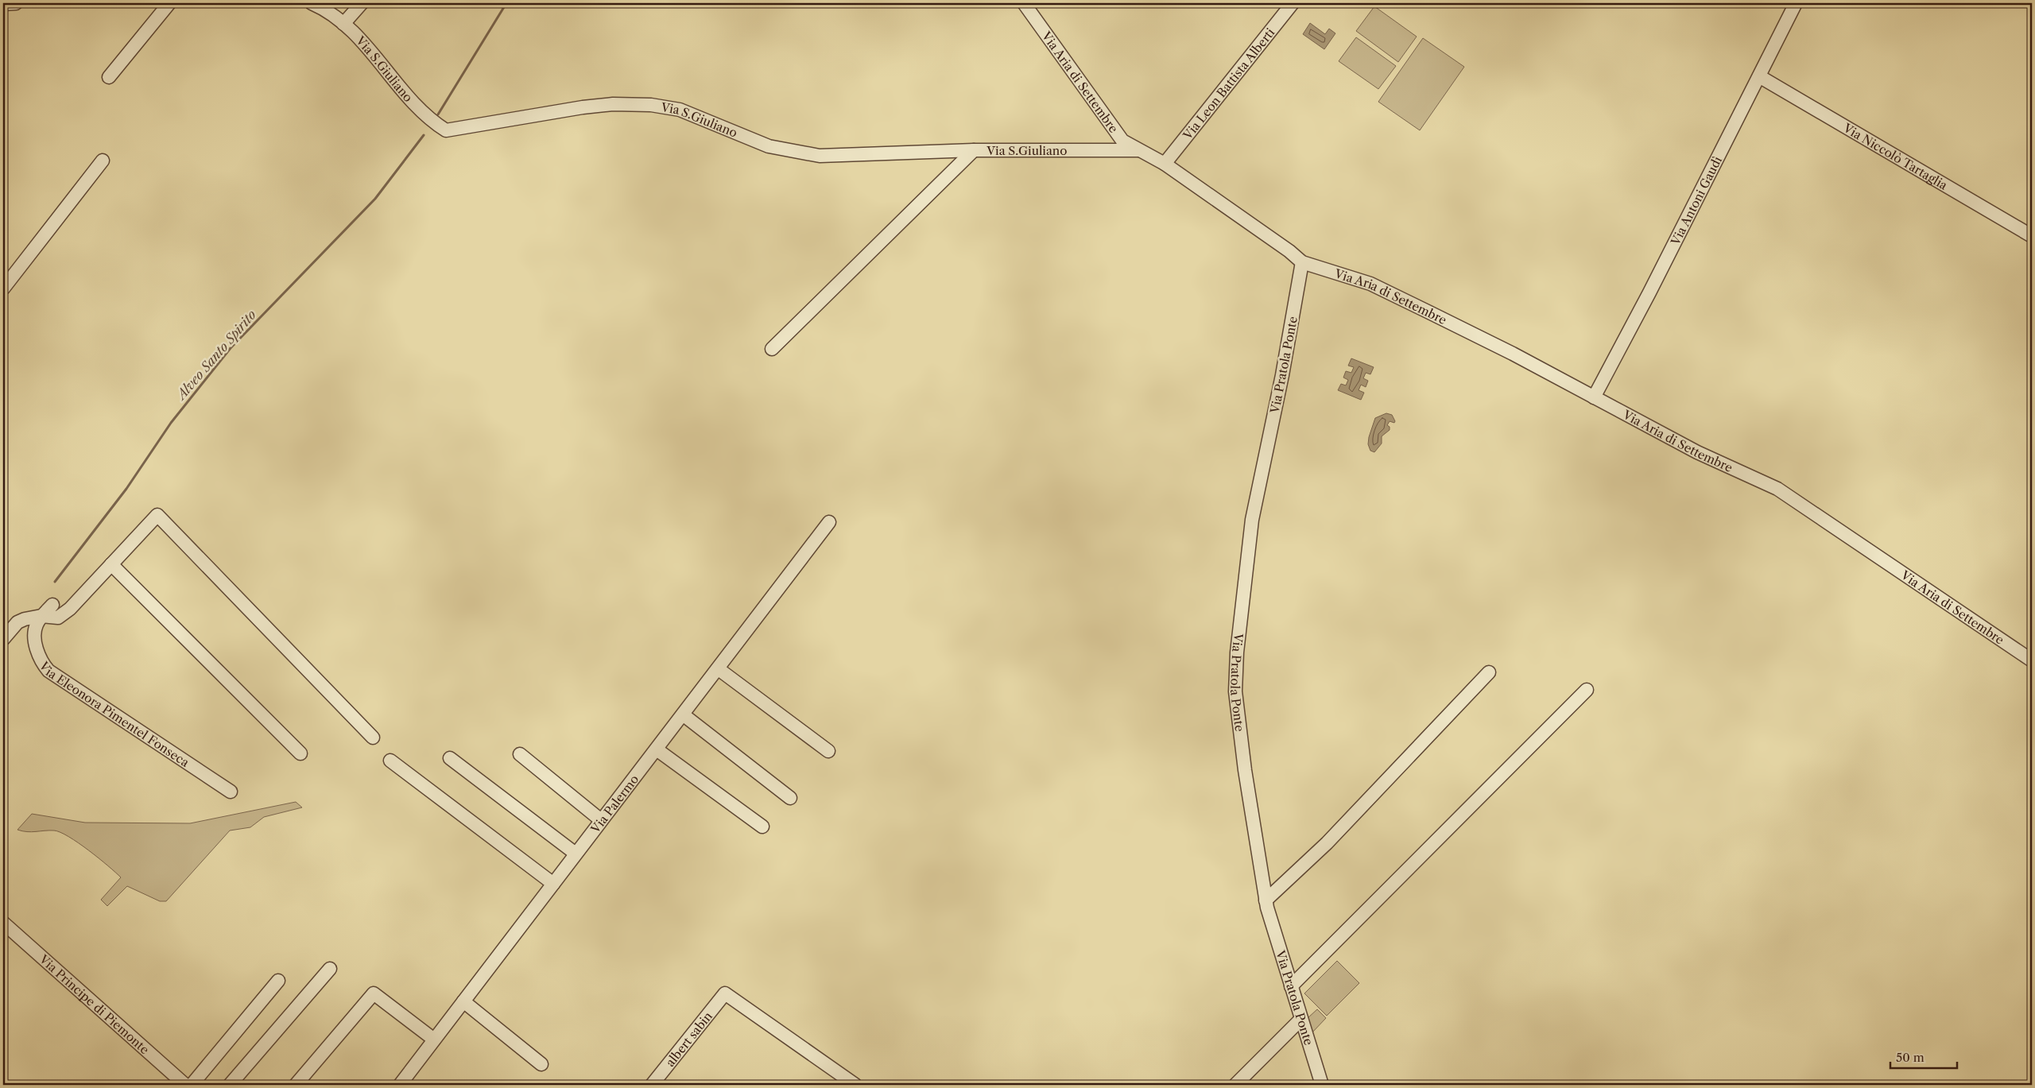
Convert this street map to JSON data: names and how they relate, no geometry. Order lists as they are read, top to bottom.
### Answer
{
  "streets": {
    "street": [
      "Via S.Giuliano",
      "Via Aria di Settembre",
      "Via Leon Battista Alberti",
      "Via Niccolò Tartaglia",
      "Via Antoni Gaudì",
      "Via Pratola Ponte",
      "Via Eleonora Pimentel Fonseca",
      "Via Palermo",
      "Via Principe di Piemonte",
      "albert sabin"
    ]
  },
  "crossings": [
    ["Via S.Giuliano", "Via Aria di Settembre"],
    ["Via Aria di Settembre", "Via Leon Battista Alberti"],
    ["Via Aria di Settembre", "Via Antoni Gaudì"],
    ["Via Aria di Settembre", "Via Pratola Ponte"],
    ["Via Niccolò Tartaglia", "Via Antoni Gaudì"]
  ],
  "water": ["Alveo Santo Spirito"],
  "scale_bar": "50 m"
}
